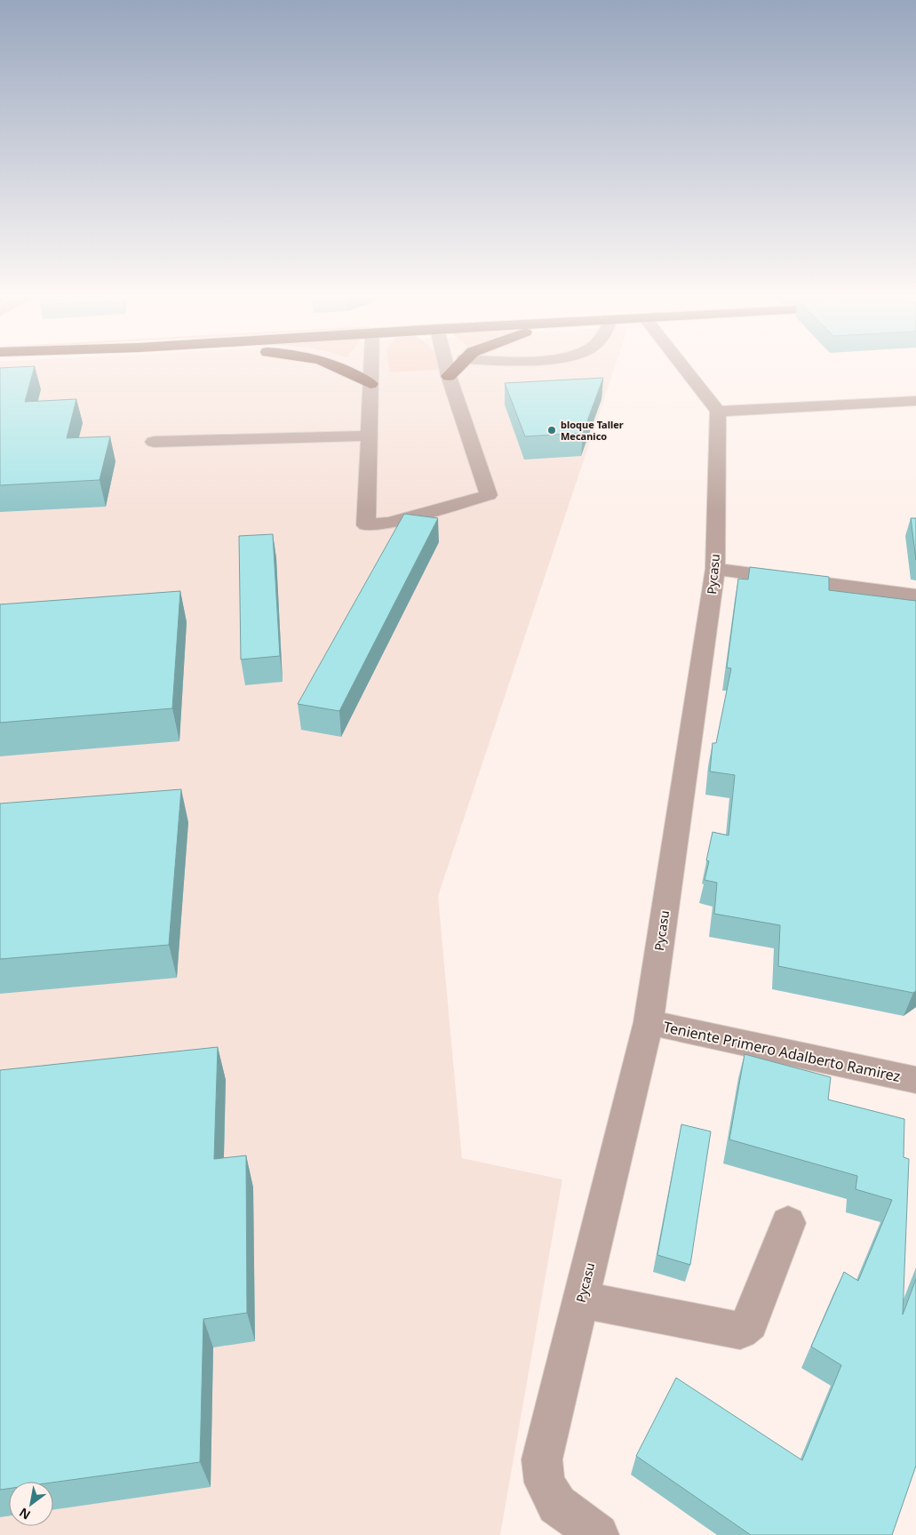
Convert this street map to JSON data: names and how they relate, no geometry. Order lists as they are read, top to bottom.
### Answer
{
  "streets": {
    "street": ["Pycasu", "Teniente Primero Adalberto Ramirez"]
  },
  "crossings": [
    ["Pycasu", "Teniente Primero Adalberto Ramirez"]
  ],
  "places": ["bloque Taller Mecanico"],
  "north": "bottom left"
}
